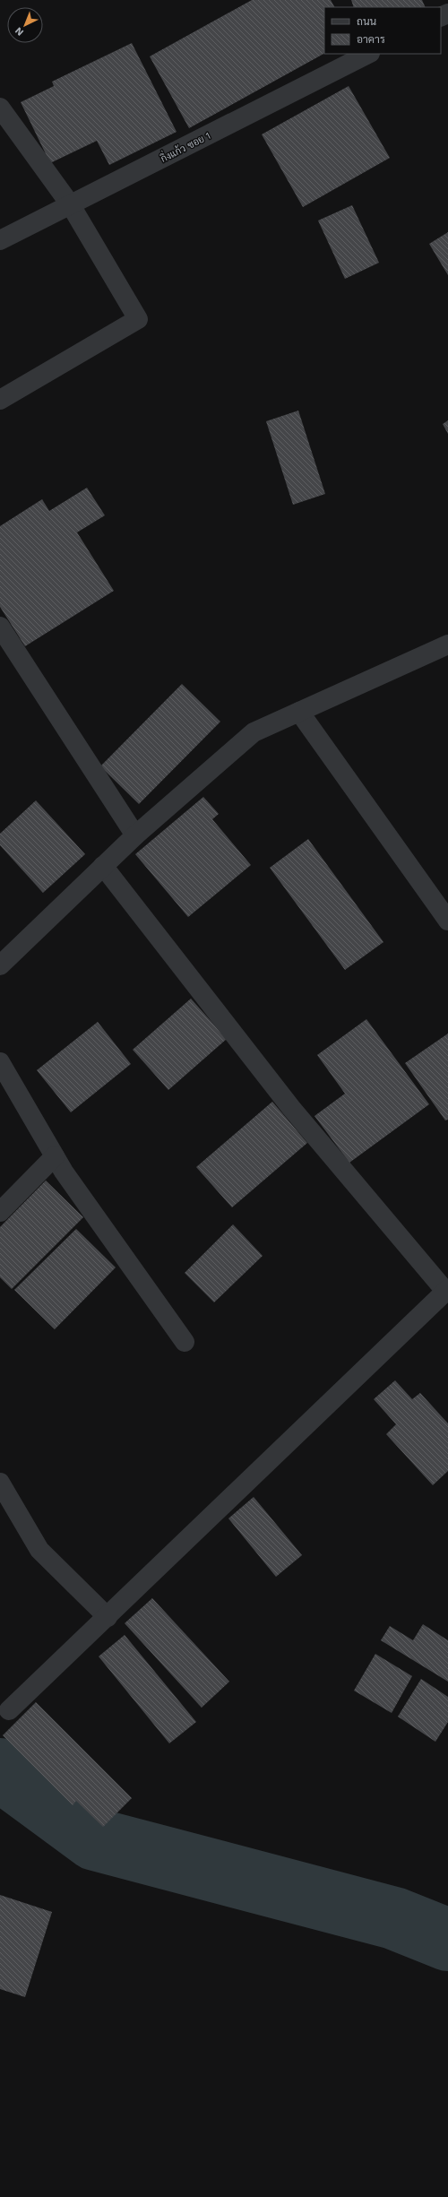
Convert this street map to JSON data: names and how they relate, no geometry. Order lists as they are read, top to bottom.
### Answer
{
  "streets": {
    "street": ["กิ่งแก้ว ซอย 1"]
  },
  "legend": ["ถนน", "อาคาร"],
  "north": "bottom left"
}
